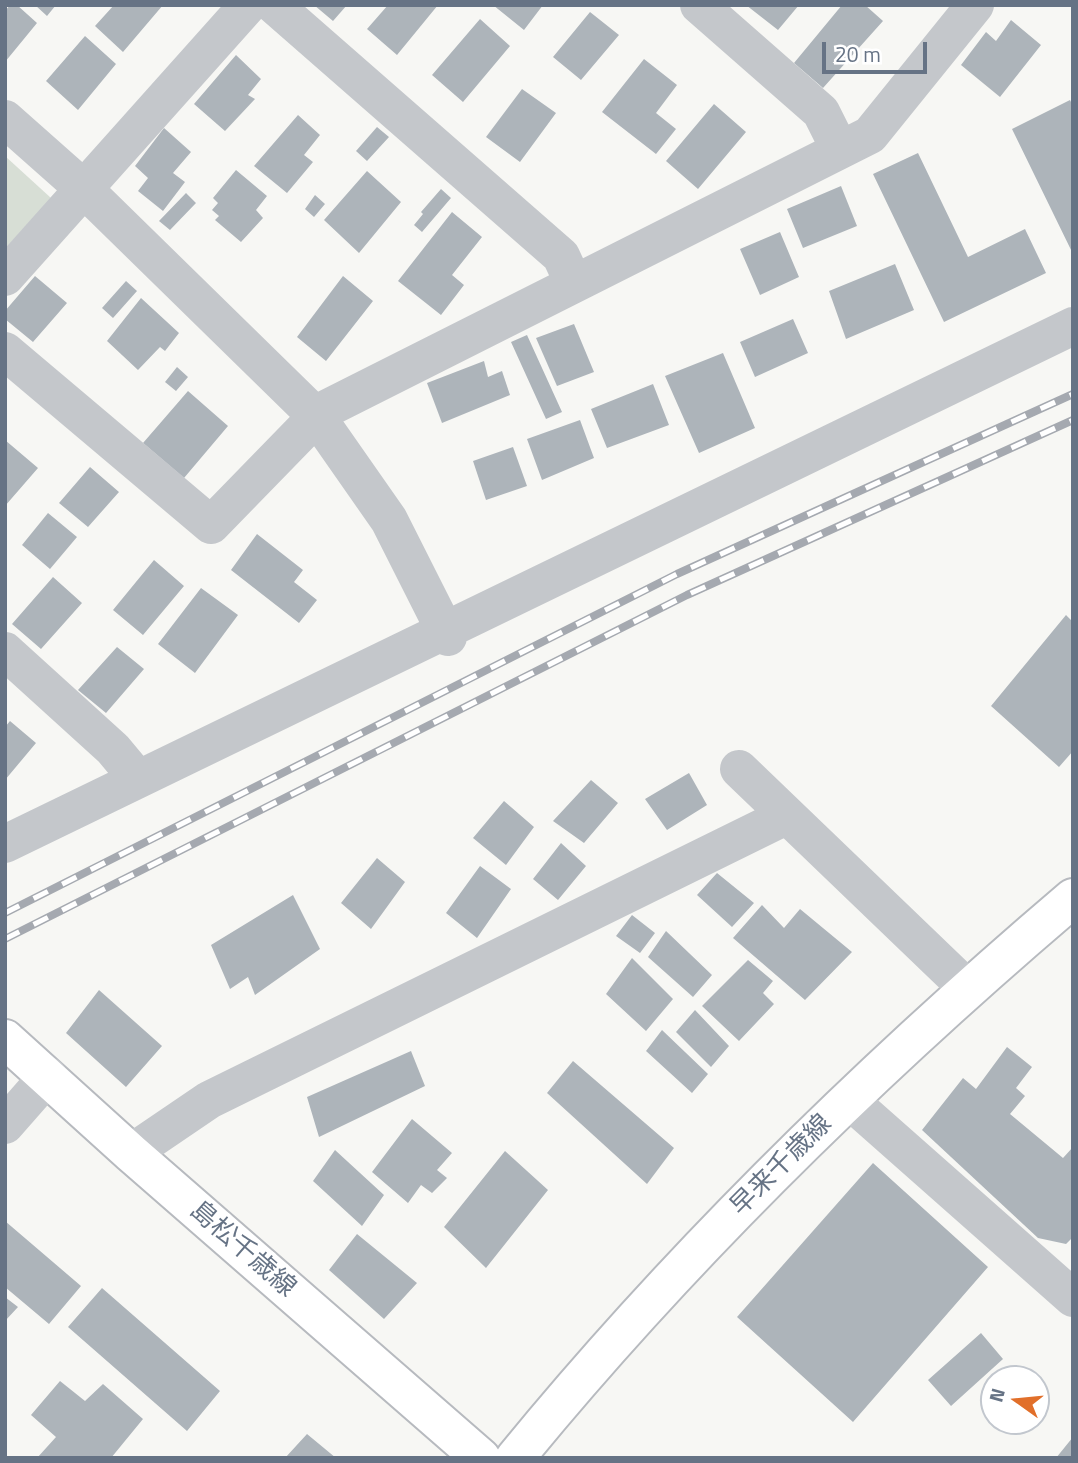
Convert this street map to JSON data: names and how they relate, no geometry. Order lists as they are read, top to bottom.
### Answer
{
  "streets": {
    "main road": ["早来千歳線", "島松千歳線"]
  },
  "scale_bar": "20 m",
  "north": "left"
}
